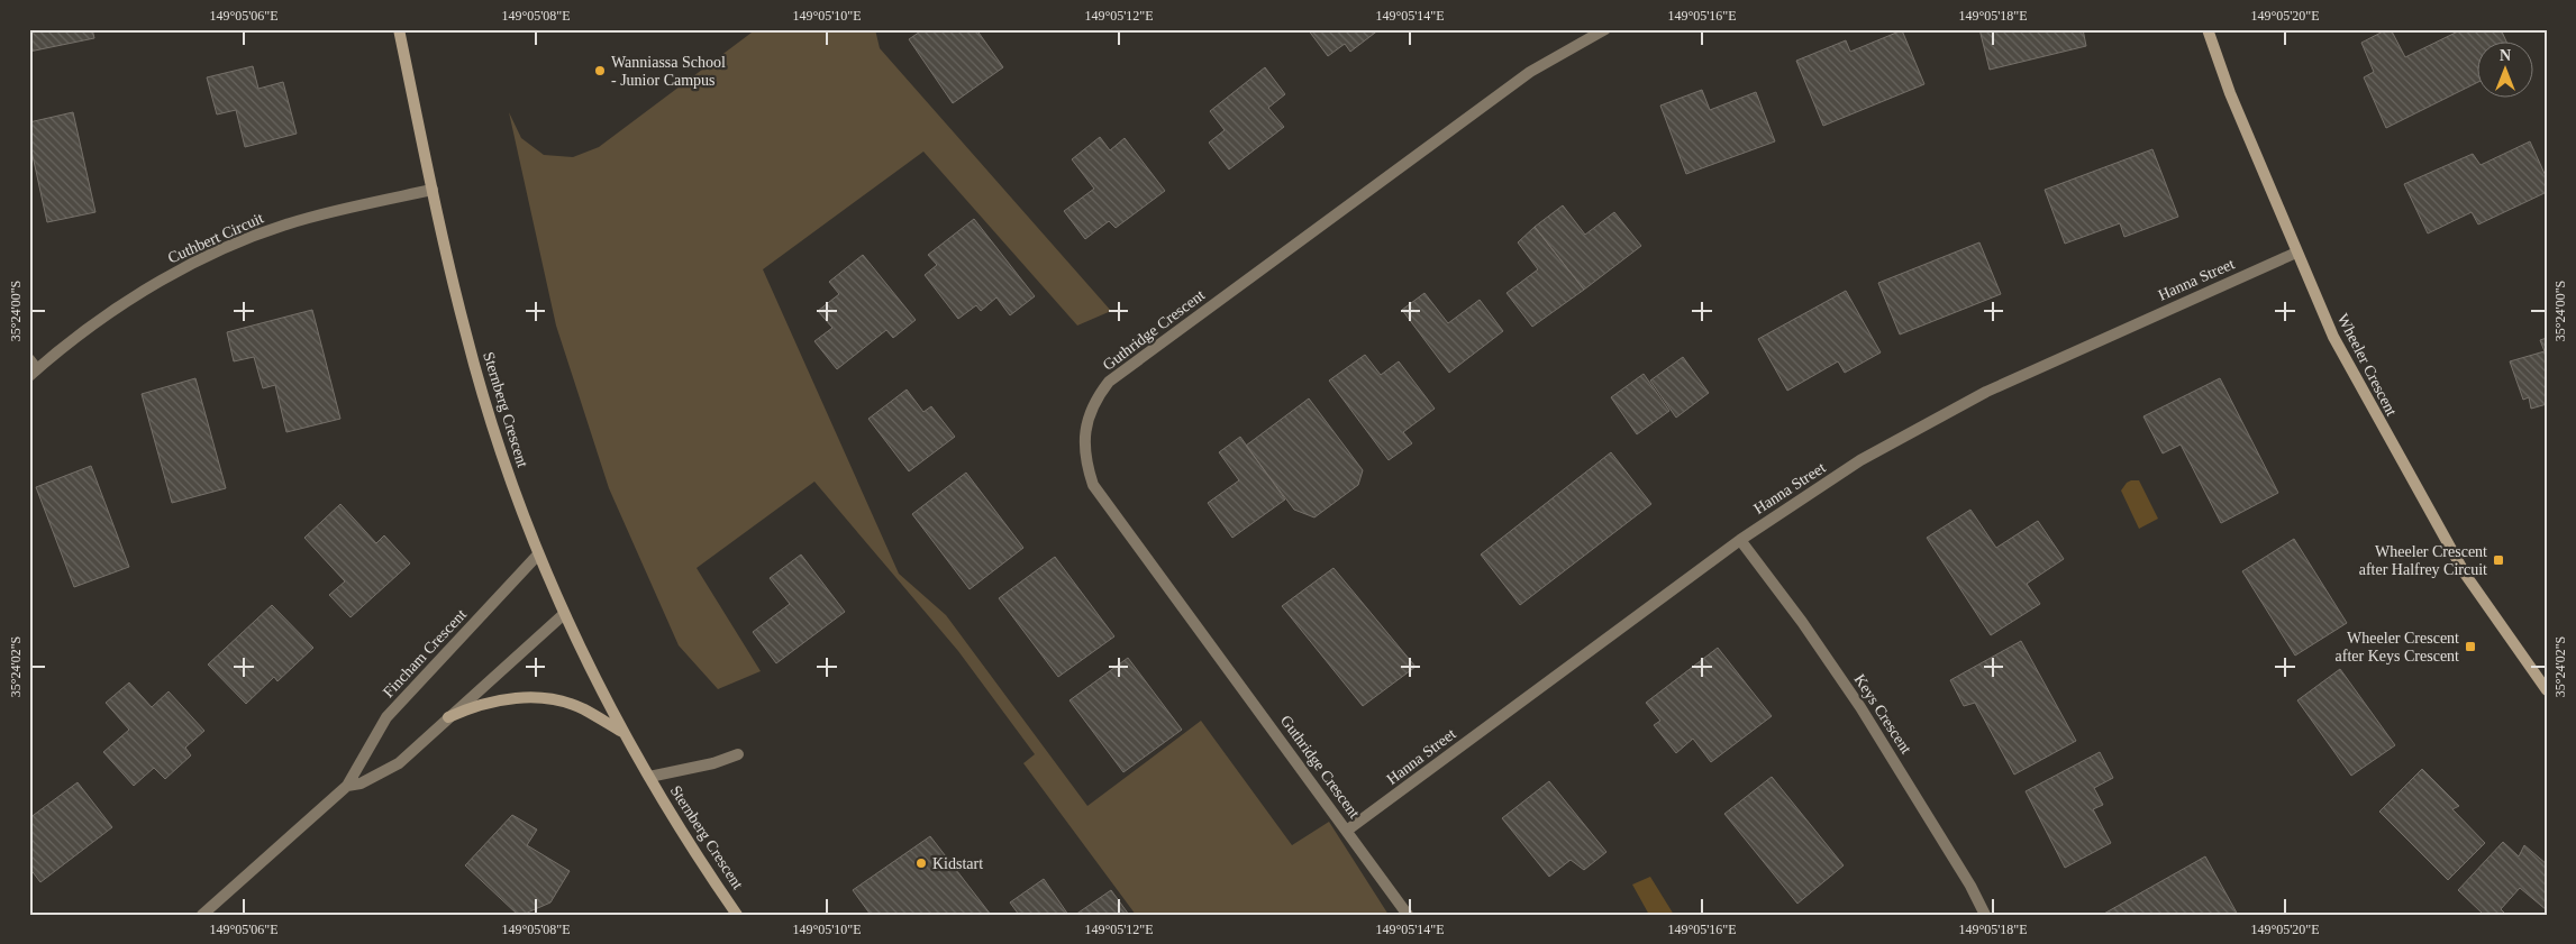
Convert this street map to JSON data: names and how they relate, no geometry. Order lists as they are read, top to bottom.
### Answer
{
  "streets": {
    "street": [
      "Cuthbert Circuit",
      "Hanna Street",
      "Guthridge Crescent",
      "Wheeler Crescent",
      "Sternberg Crescent",
      "Fincham Crescent",
      "Keys Crescent"
    ]
  },
  "crossings": [
    ["Cuthbert Circuit", "Sternberg Crescent"],
    ["Hanna Street", "Guthridge Crescent"],
    ["Hanna Street", "Wheeler Crescent"],
    ["Hanna Street", "Keys Crescent"],
    ["Sternberg Crescent", "Fincham Crescent"]
  ],
  "places": {
    "other": ["Wanniassa School - Junior Campus", "Kidstart"],
    "transit": ["Wheeler Crescent after Halfrey Circuit", "Wheeler Crescent after Keys Crescent"]
  },
  "north": "top",
  "coordinates": [
    "149°05'06\"E",
    "149°05'08\"E",
    "149°05'10\"E",
    "149°05'12\"E",
    "149°05'14\"E",
    "149°05'16\"E",
    "149°05'18\"E",
    "149°05'20\"E",
    "35°24'00\"S",
    "35°24'02\"S"
  ]
}
